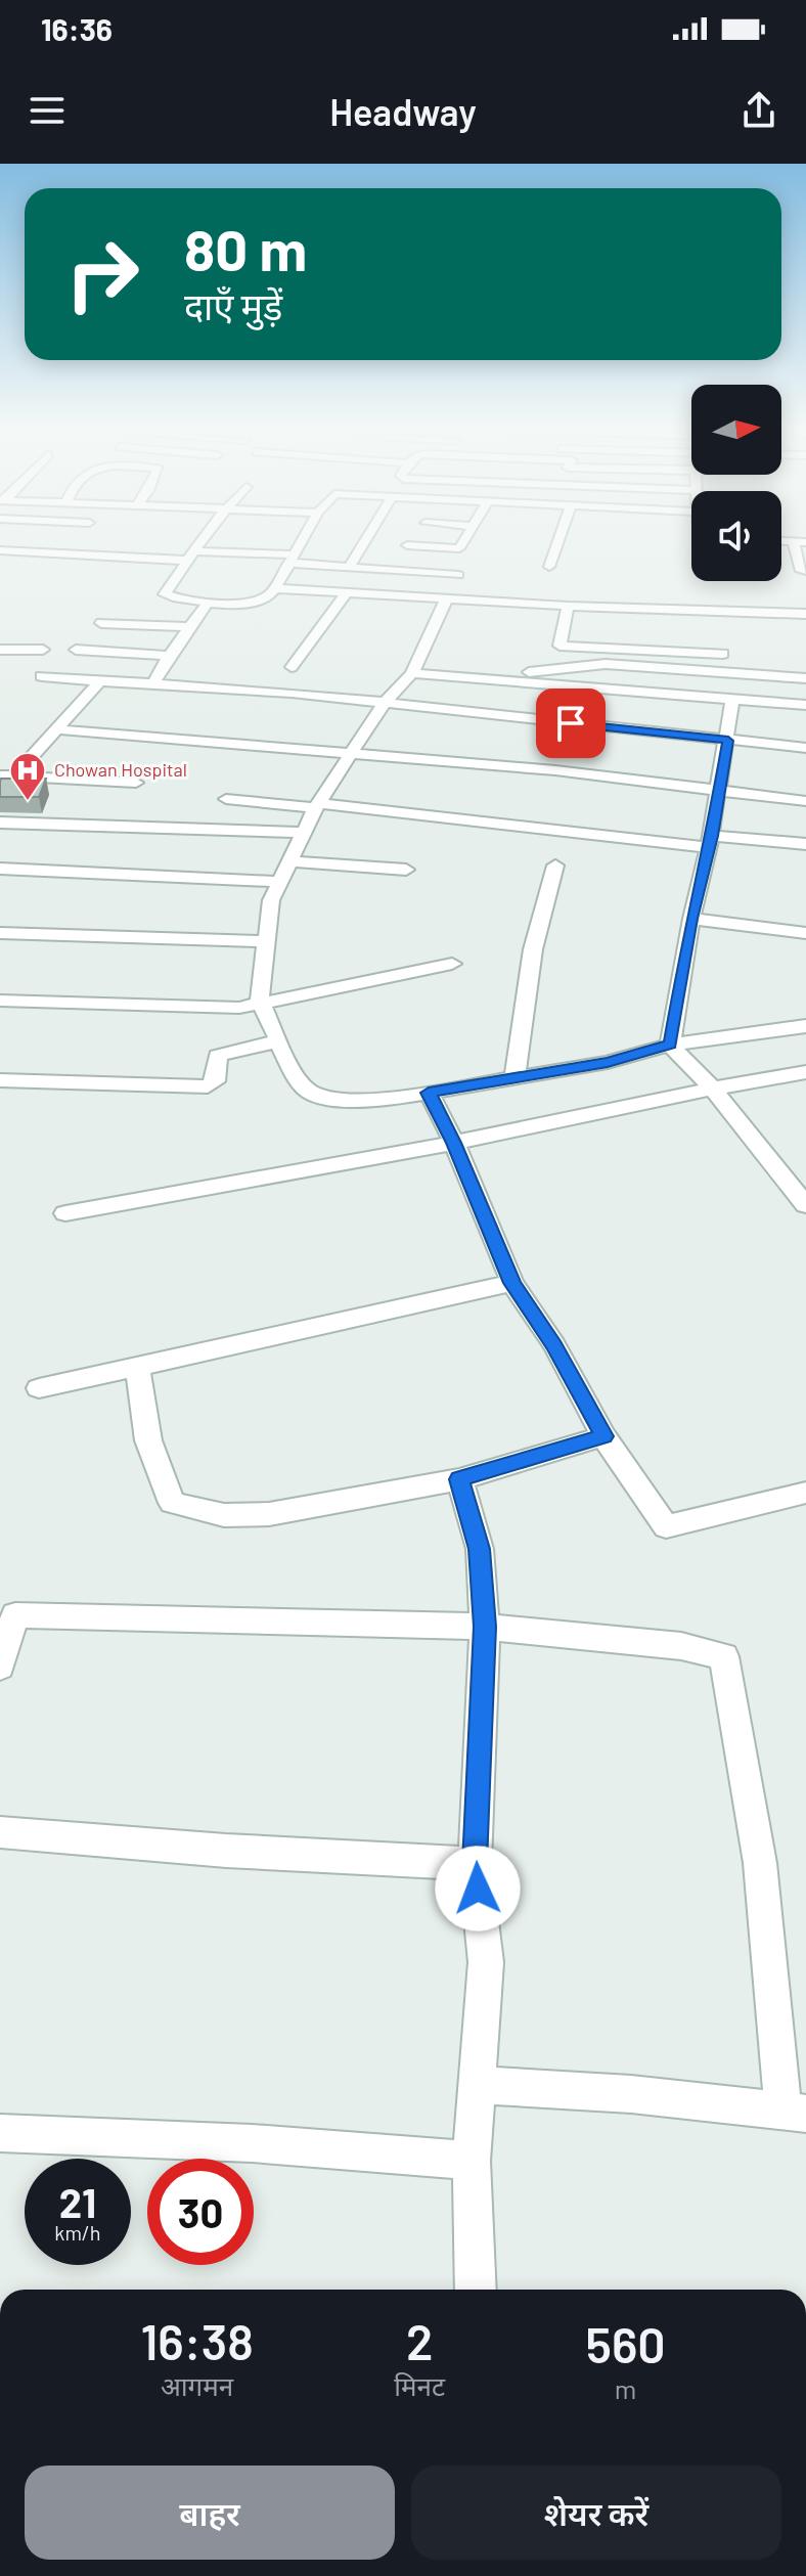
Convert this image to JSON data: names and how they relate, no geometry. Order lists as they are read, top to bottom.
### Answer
{
  "places": {
    "hospital": ["Chowan Hospital"]
  },
  "north": "right",
  "page": {
    "status": "16:36",
    "header": "Headway",
    "turn": ["80 m", "दाएँ मुड़ें"],
    "speed": "21 km/h",
    "limit": "30",
    "eta": [
      "16:38",
      "आगमन",
      "2",
      "मिनट",
      "560",
      "m"
    ],
    "buttons": ["बाहर", "शेयर करें"]
  }
}
